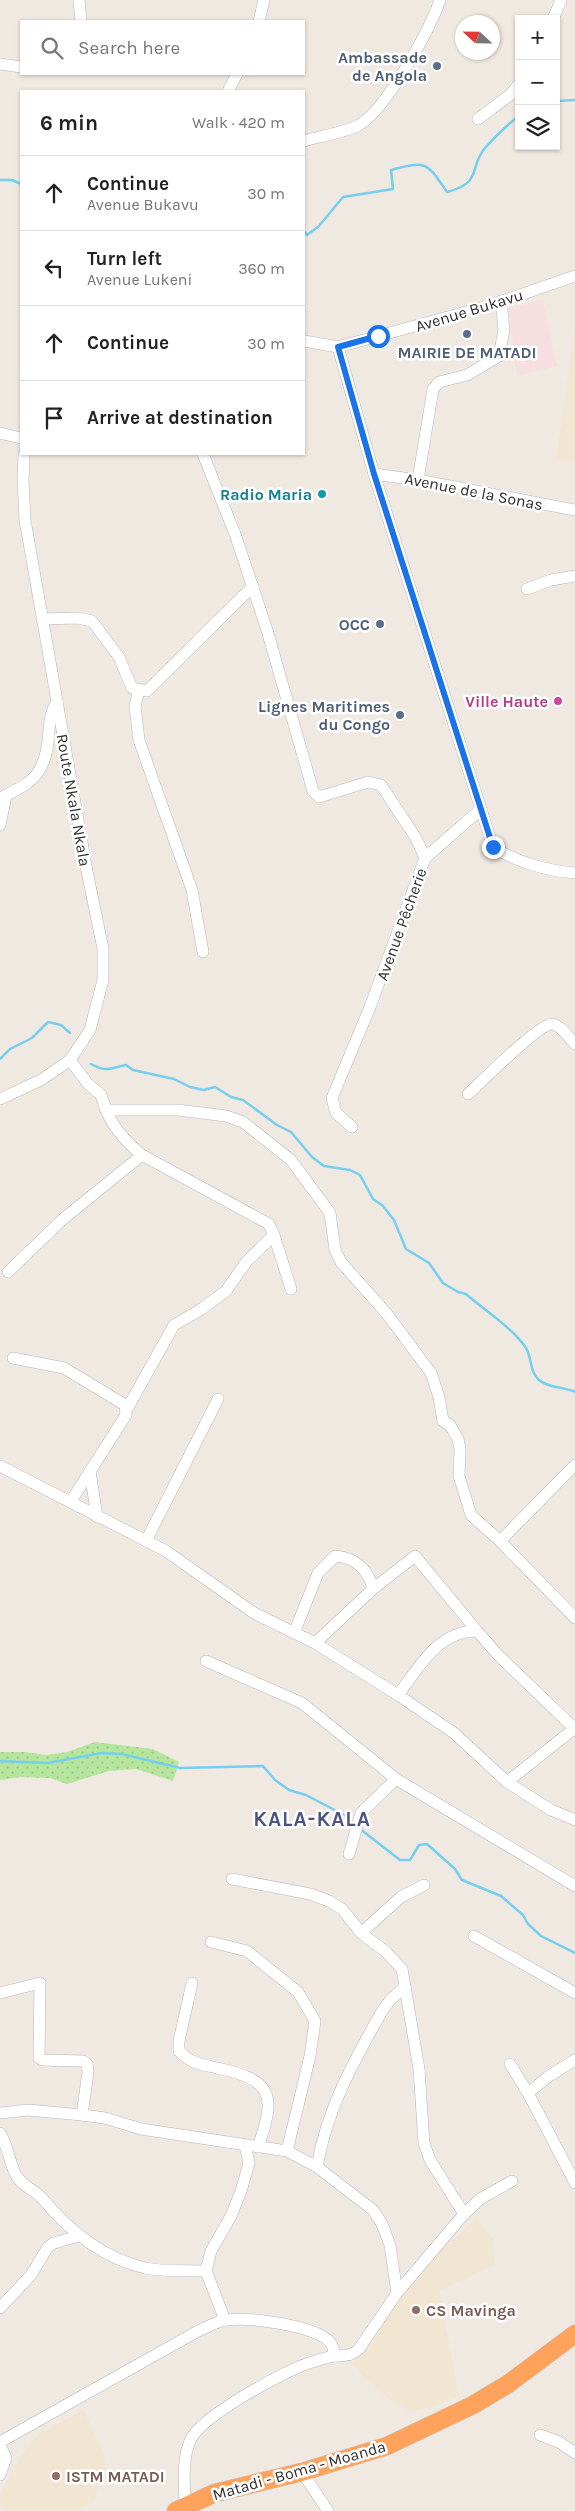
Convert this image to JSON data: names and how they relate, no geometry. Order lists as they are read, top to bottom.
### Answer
{
  "streets": {
    "highway": ["Matadi - Boma - Moanda"],
    "street": [
      "Avenue Bukavu",
      "Avenue de la Sonas",
      "Route Nkala Nkala",
      "Avenue Pêcherie"
    ]
  },
  "districts": ["KALA-KALA"],
  "places": [
    "Ambassade de Angola",
    "MAIRIE DE MATADI",
    "Radio Maria",
    "OCC",
    "Ville Haute",
    "Lignes Maritimes du Congo",
    "CS Mavinga",
    "ISTM MATADI"
  ],
  "north": "left",
  "page": {
    "map_buttons": ["+", "−"],
    "search": "Search here",
    "heading": ["6 min", "Walk · 420 m"],
    "list": [
      ["Continue", "Avenue Bukavu", "30 m"],
      ["Turn left", "Avenue Lukeni", "360 m"],
      ["Continue", "30 m"],
      "Arrive at destination"
    ]
  }
}
